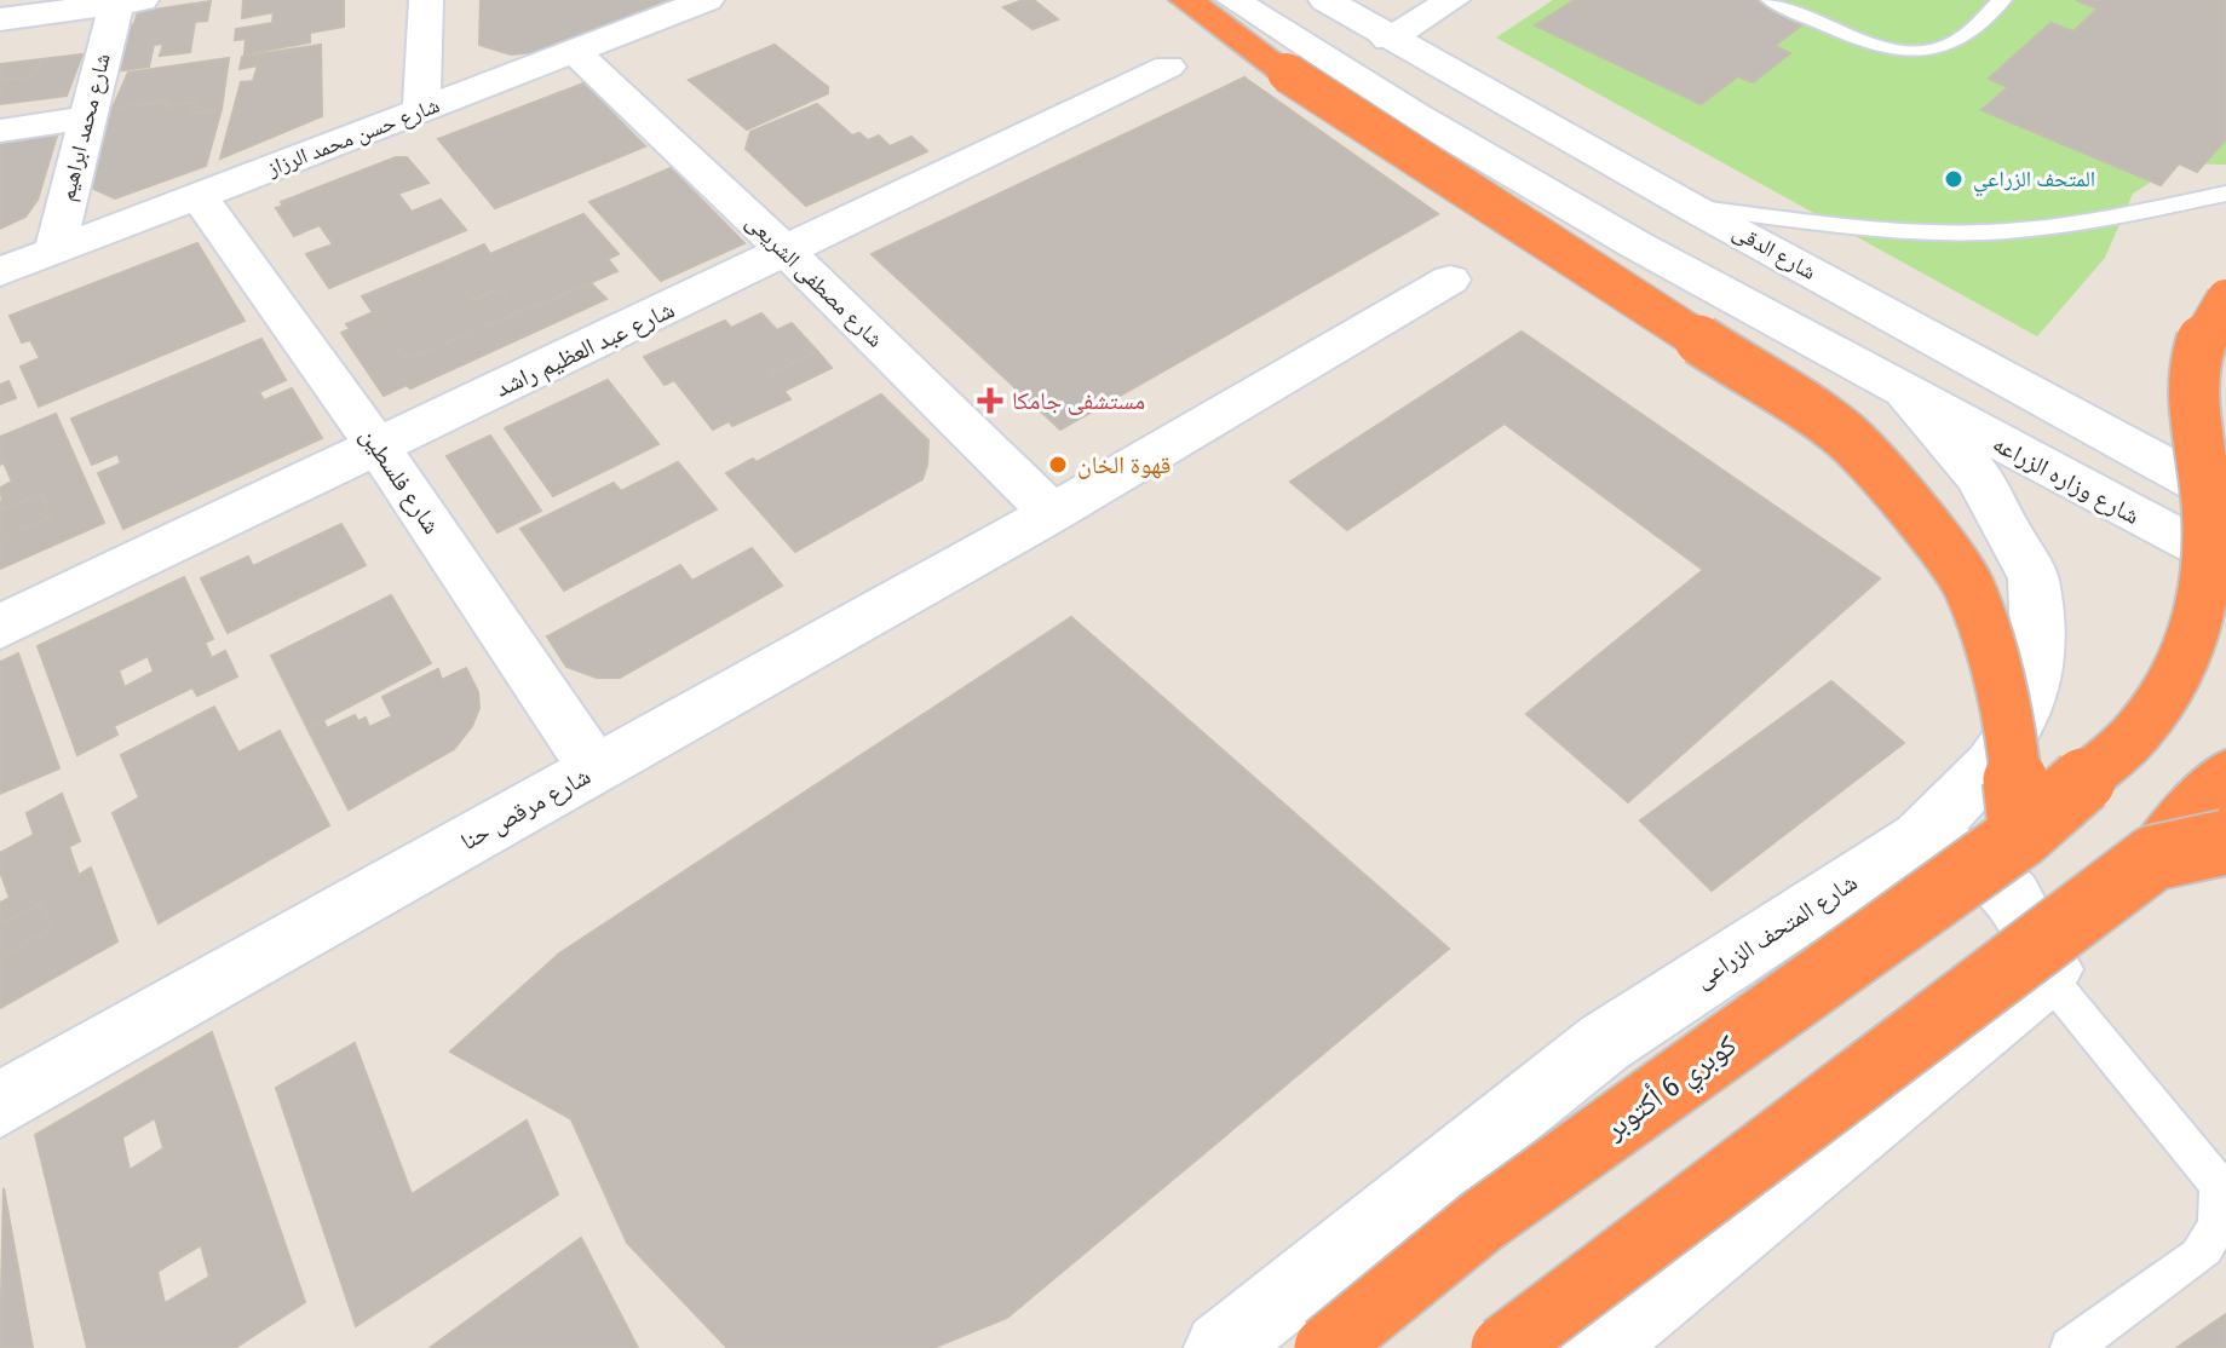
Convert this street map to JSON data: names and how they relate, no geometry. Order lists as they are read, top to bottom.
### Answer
{
  "streets": {
    "highway": ["كوبري 6 أكتوبر"],
    "street": [
      "شارع محمد ابراهيم",
      "شارع حسن محمد الرزاز",
      "شارع الدقى",
      "شارع مصطفى الشريعى",
      "شارع عبد العظيم راشد",
      "شارع وزاره الزراعه",
      "شارع فلسطين",
      "شارع مرقص حنا",
      "شارع المتحف الزراعى"
    ]
  },
  "crossings": [
    ["شارع محمد ابراهيم", "شارع حسن محمد الرزاز"],
    ["شارع حسن محمد الرزاز", "شارع مصطفى الشريعى"],
    ["شارع حسن محمد الرزاز", "شارع فلسطين"],
    ["شارع مصطفى الشريعى", "شارع عبد العظيم راشد"],
    ["شارع مصطفى الشريعى", "شارع مرقص حنا"],
    ["شارع عبد العظيم راشد", "شارع فلسطين"],
    ["شارع وزاره الزراعه", "شارع المتحف الزراعى"],
    ["شارع فلسطين", "شارع مرقص حنا"]
  ],
  "places": {
    "other": ["المتحف الزراعي", "قهوة الخان"],
    "health": ["مستشفى جامكا"]
  }
}
